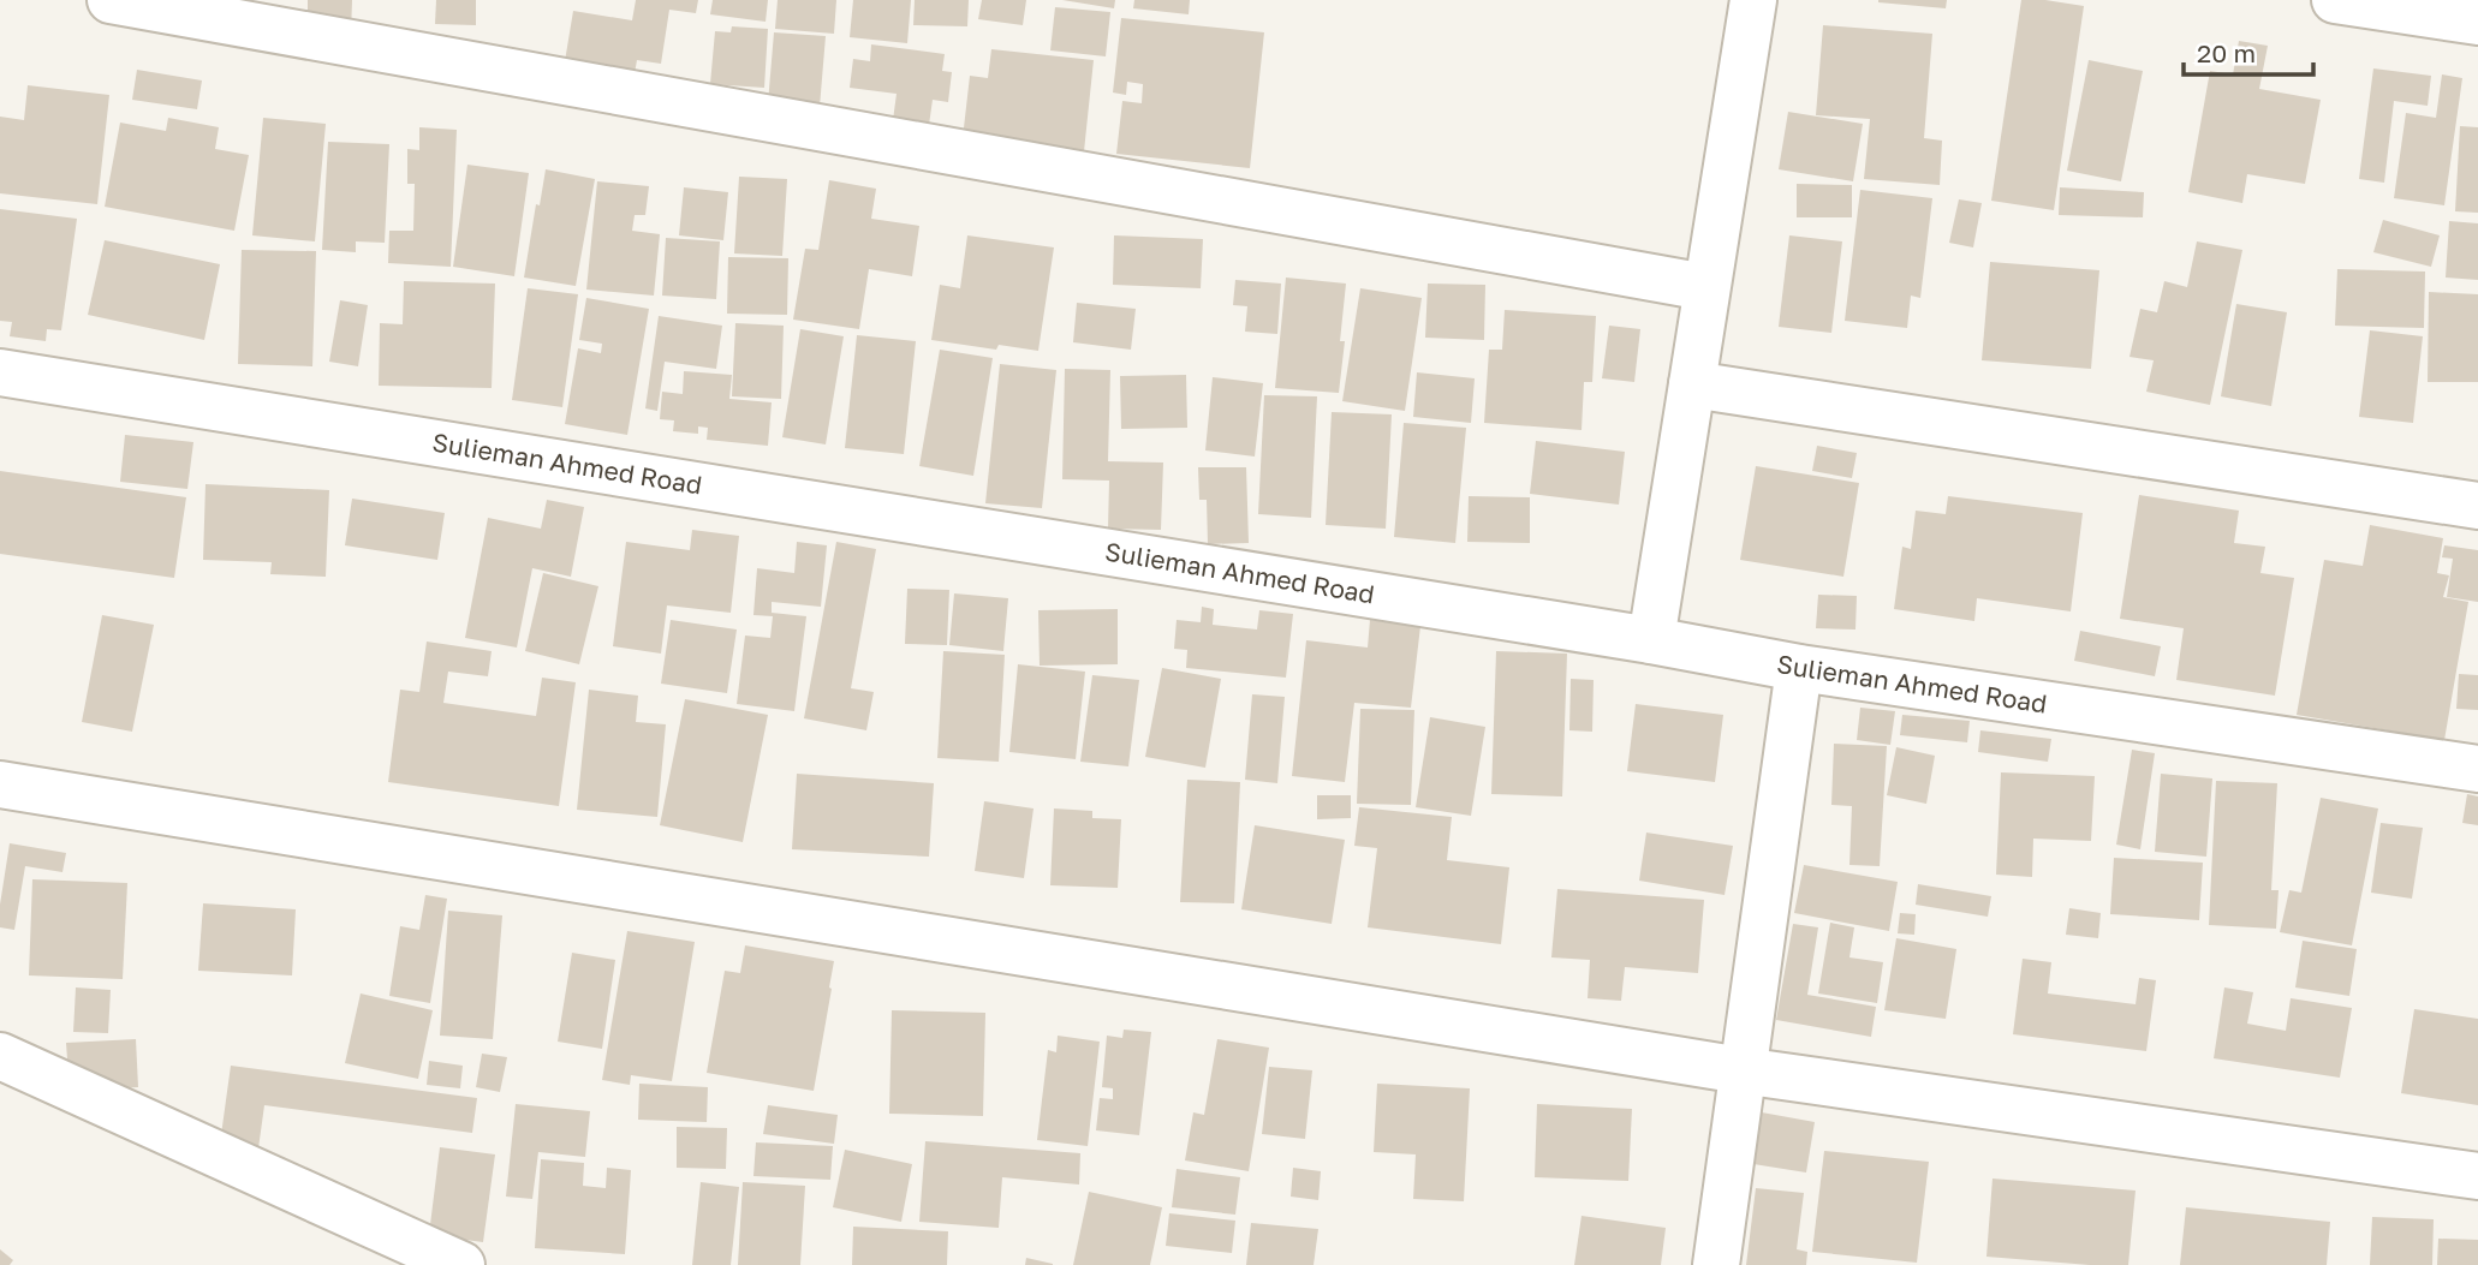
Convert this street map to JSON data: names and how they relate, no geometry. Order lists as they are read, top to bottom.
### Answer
{
  "streets": {
    "street": ["Sulieman Ahmed Road"]
  },
  "scale_bar": "20 m"
}
